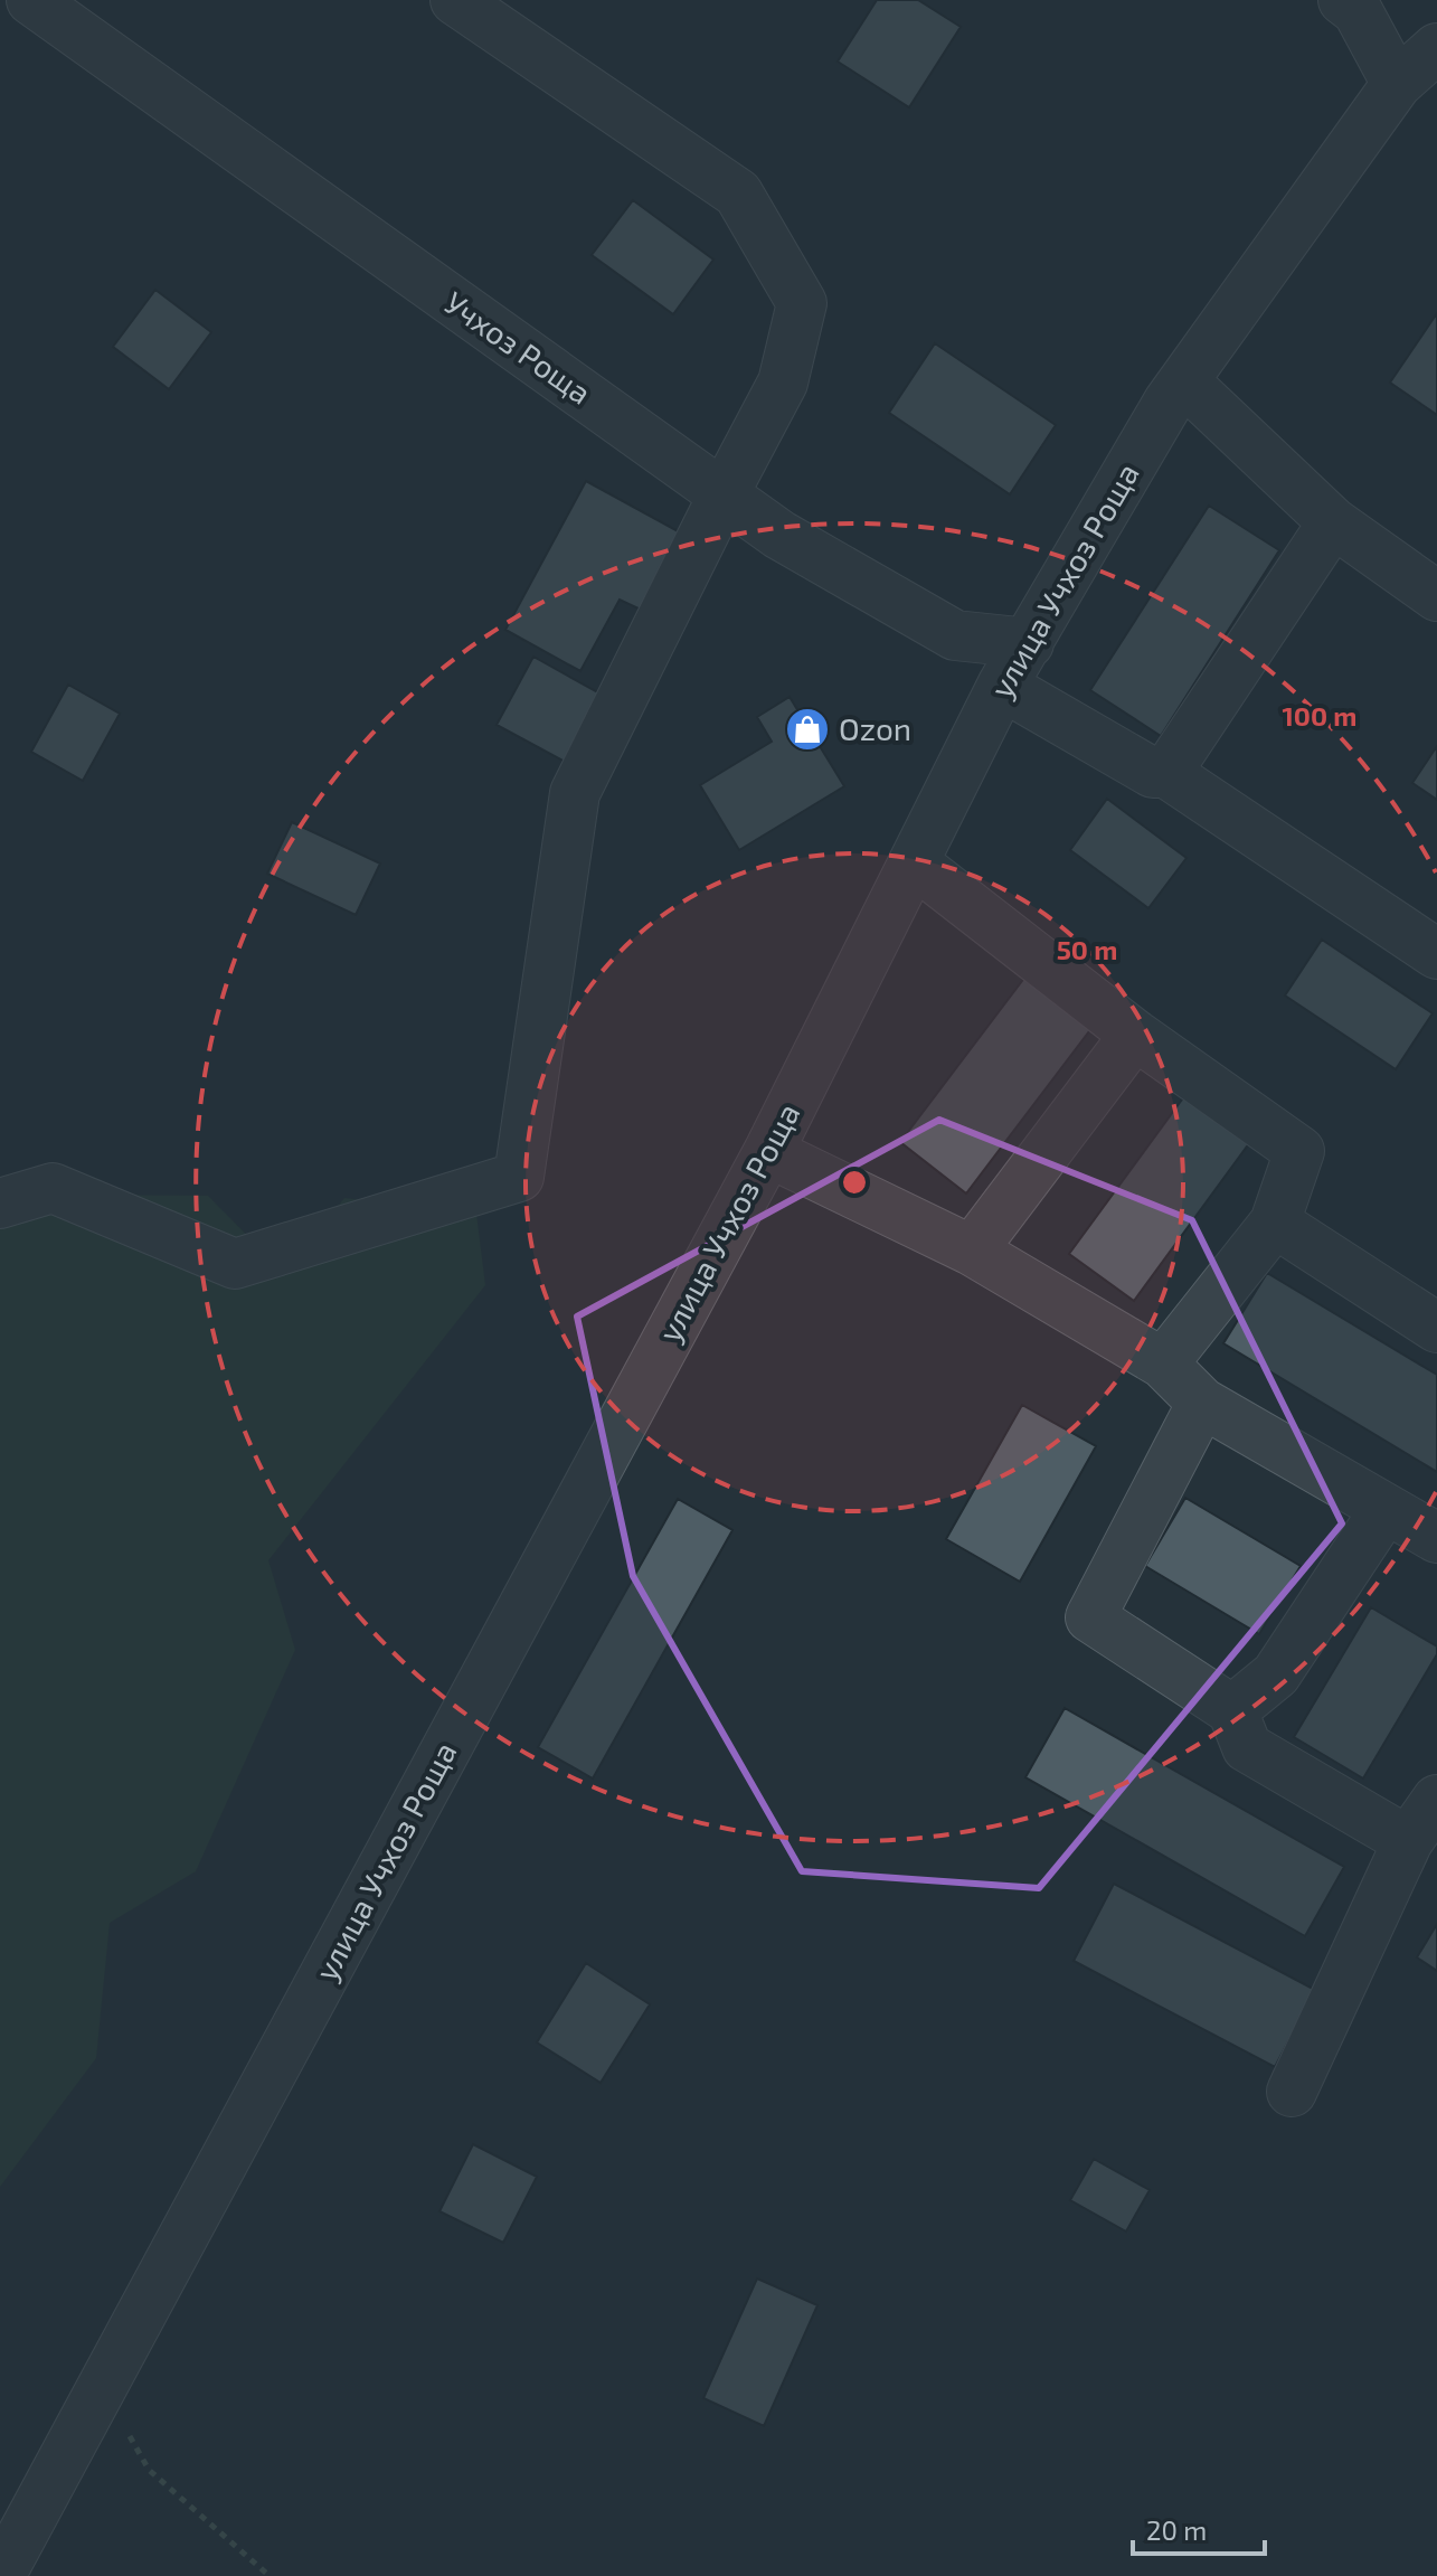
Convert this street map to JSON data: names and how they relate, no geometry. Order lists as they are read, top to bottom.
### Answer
{
  "streets": {
    "street": ["Учхоз Роща", "улица Учхоз Роща"]
  },
  "crossings": [
    ["Учхоз Роща", "улица Учхоз Роща"]
  ],
  "places": {
    "shop": ["Ozon"]
  },
  "scale_bar": "20 m",
  "rings": ["100 m", "50 m"]
}
